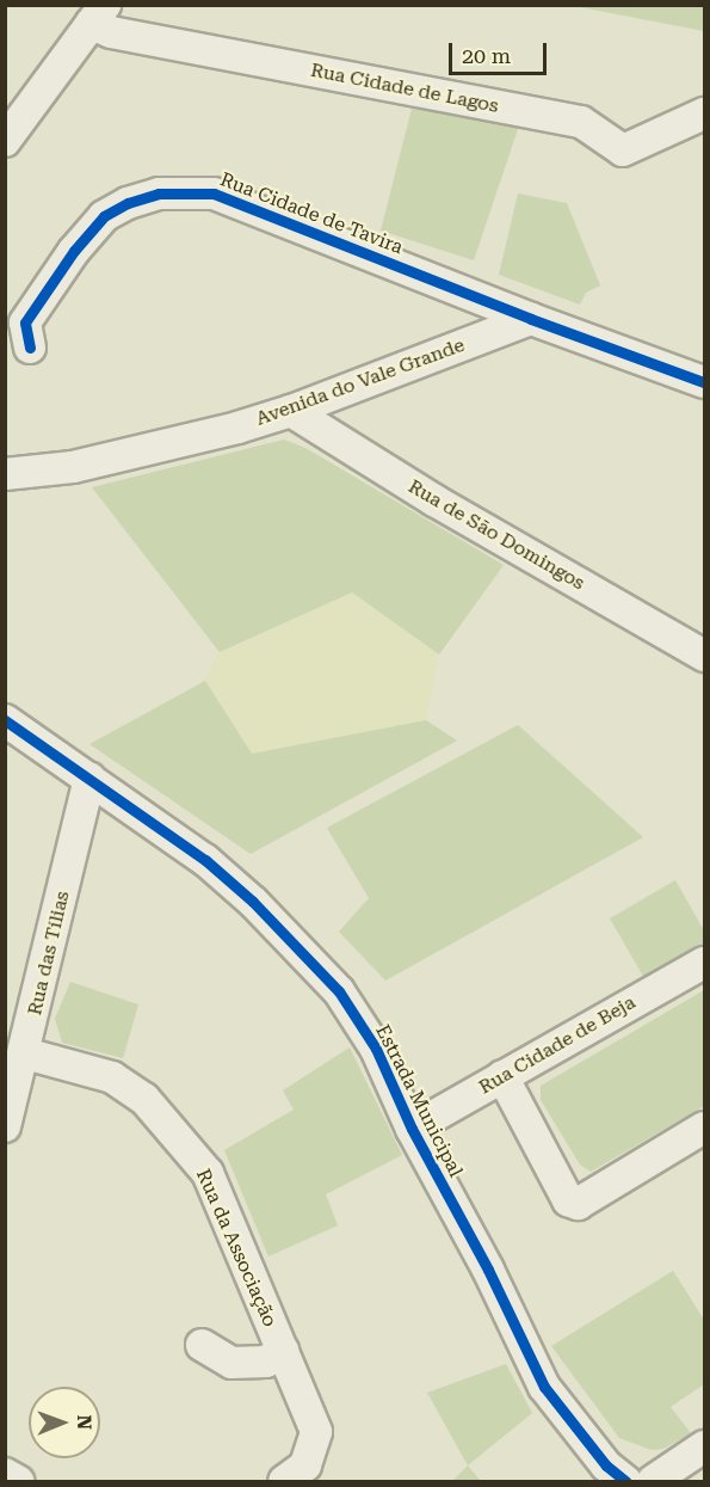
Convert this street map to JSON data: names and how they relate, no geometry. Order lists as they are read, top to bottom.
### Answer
{
  "streets": {
    "street": [
      "Rua Cidade de Lagos",
      "Rua Cidade de Tavira",
      "Avenida do Vale Grande",
      "Rua de São Domingos",
      "Rua das Tílias",
      "Rua Cidade de Beja",
      "Estrada Municipal",
      "Rua da Associação"
    ]
  },
  "crossings": [
    ["Rua Cidade de Tavira", "Avenida do Vale Grande"],
    ["Avenida do Vale Grande", "Rua de São Domingos"],
    ["Rua das Tílias", "Estrada Municipal"],
    ["Rua das Tílias", "Rua da Associação"],
    ["Rua Cidade de Beja", "Estrada Municipal"]
  ],
  "scale_bar": "20 m",
  "north": "right"
}
